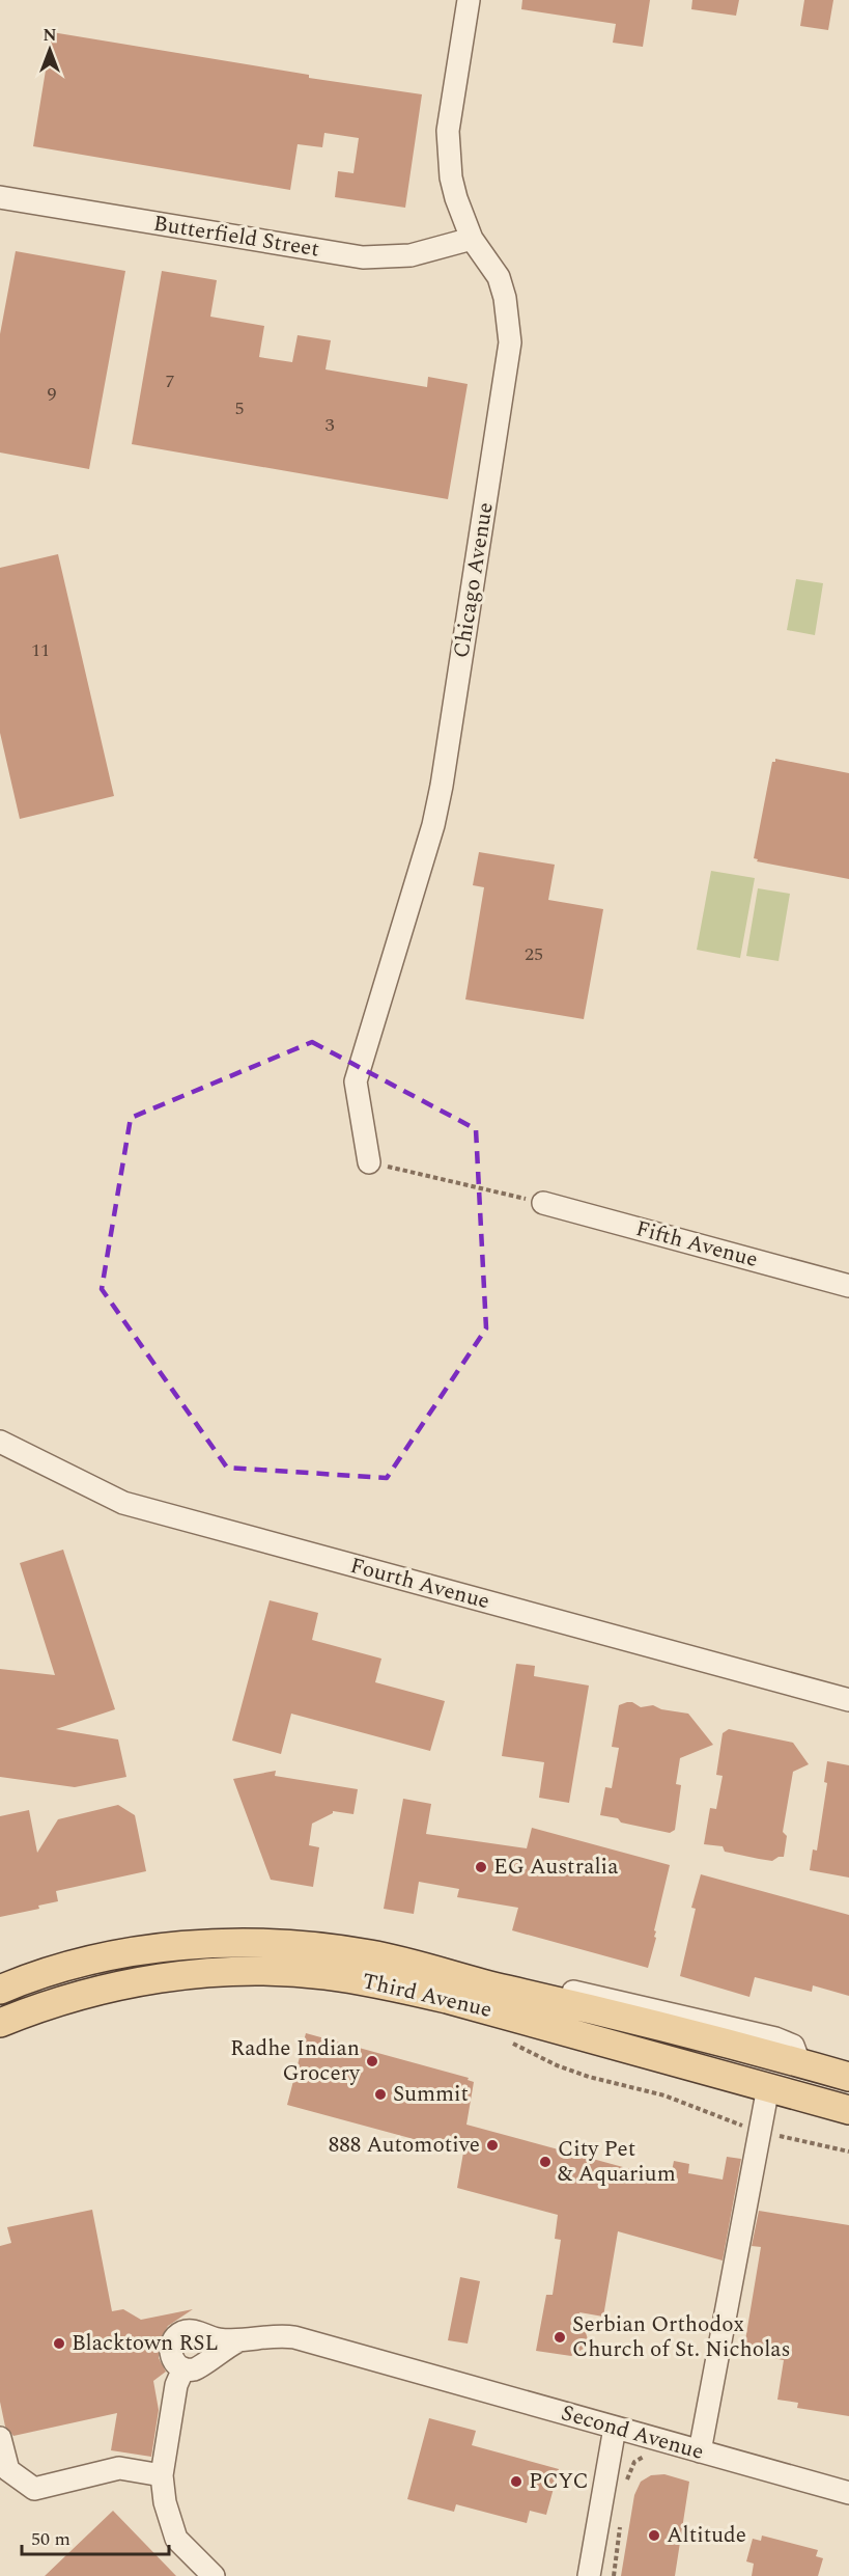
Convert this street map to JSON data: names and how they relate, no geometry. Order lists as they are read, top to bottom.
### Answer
{
  "streets": {
    "main road": ["Third Avenue"],
    "street": [
      "Butterfield Street",
      "Chicago Avenue",
      "Fifth Avenue",
      "Fourth Avenue",
      "Second Avenue"
    ]
  },
  "crossings": [
    ["Butterfield Street", "Chicago Avenue"]
  ],
  "places": [
    "EG Australia",
    "Radhe Indian Grocery",
    "Summit",
    "888 Automotive",
    "City Pet & Aquarium",
    "Serbian Orthodox Church of St. Nicholas",
    "Blacktown RSL",
    "PCYC",
    "Altitude"
  ],
  "house_numbers": [
    "7",
    "9",
    "5",
    "3",
    "11",
    "25"
  ],
  "scale_bar": "50 m",
  "north": "top"
}
